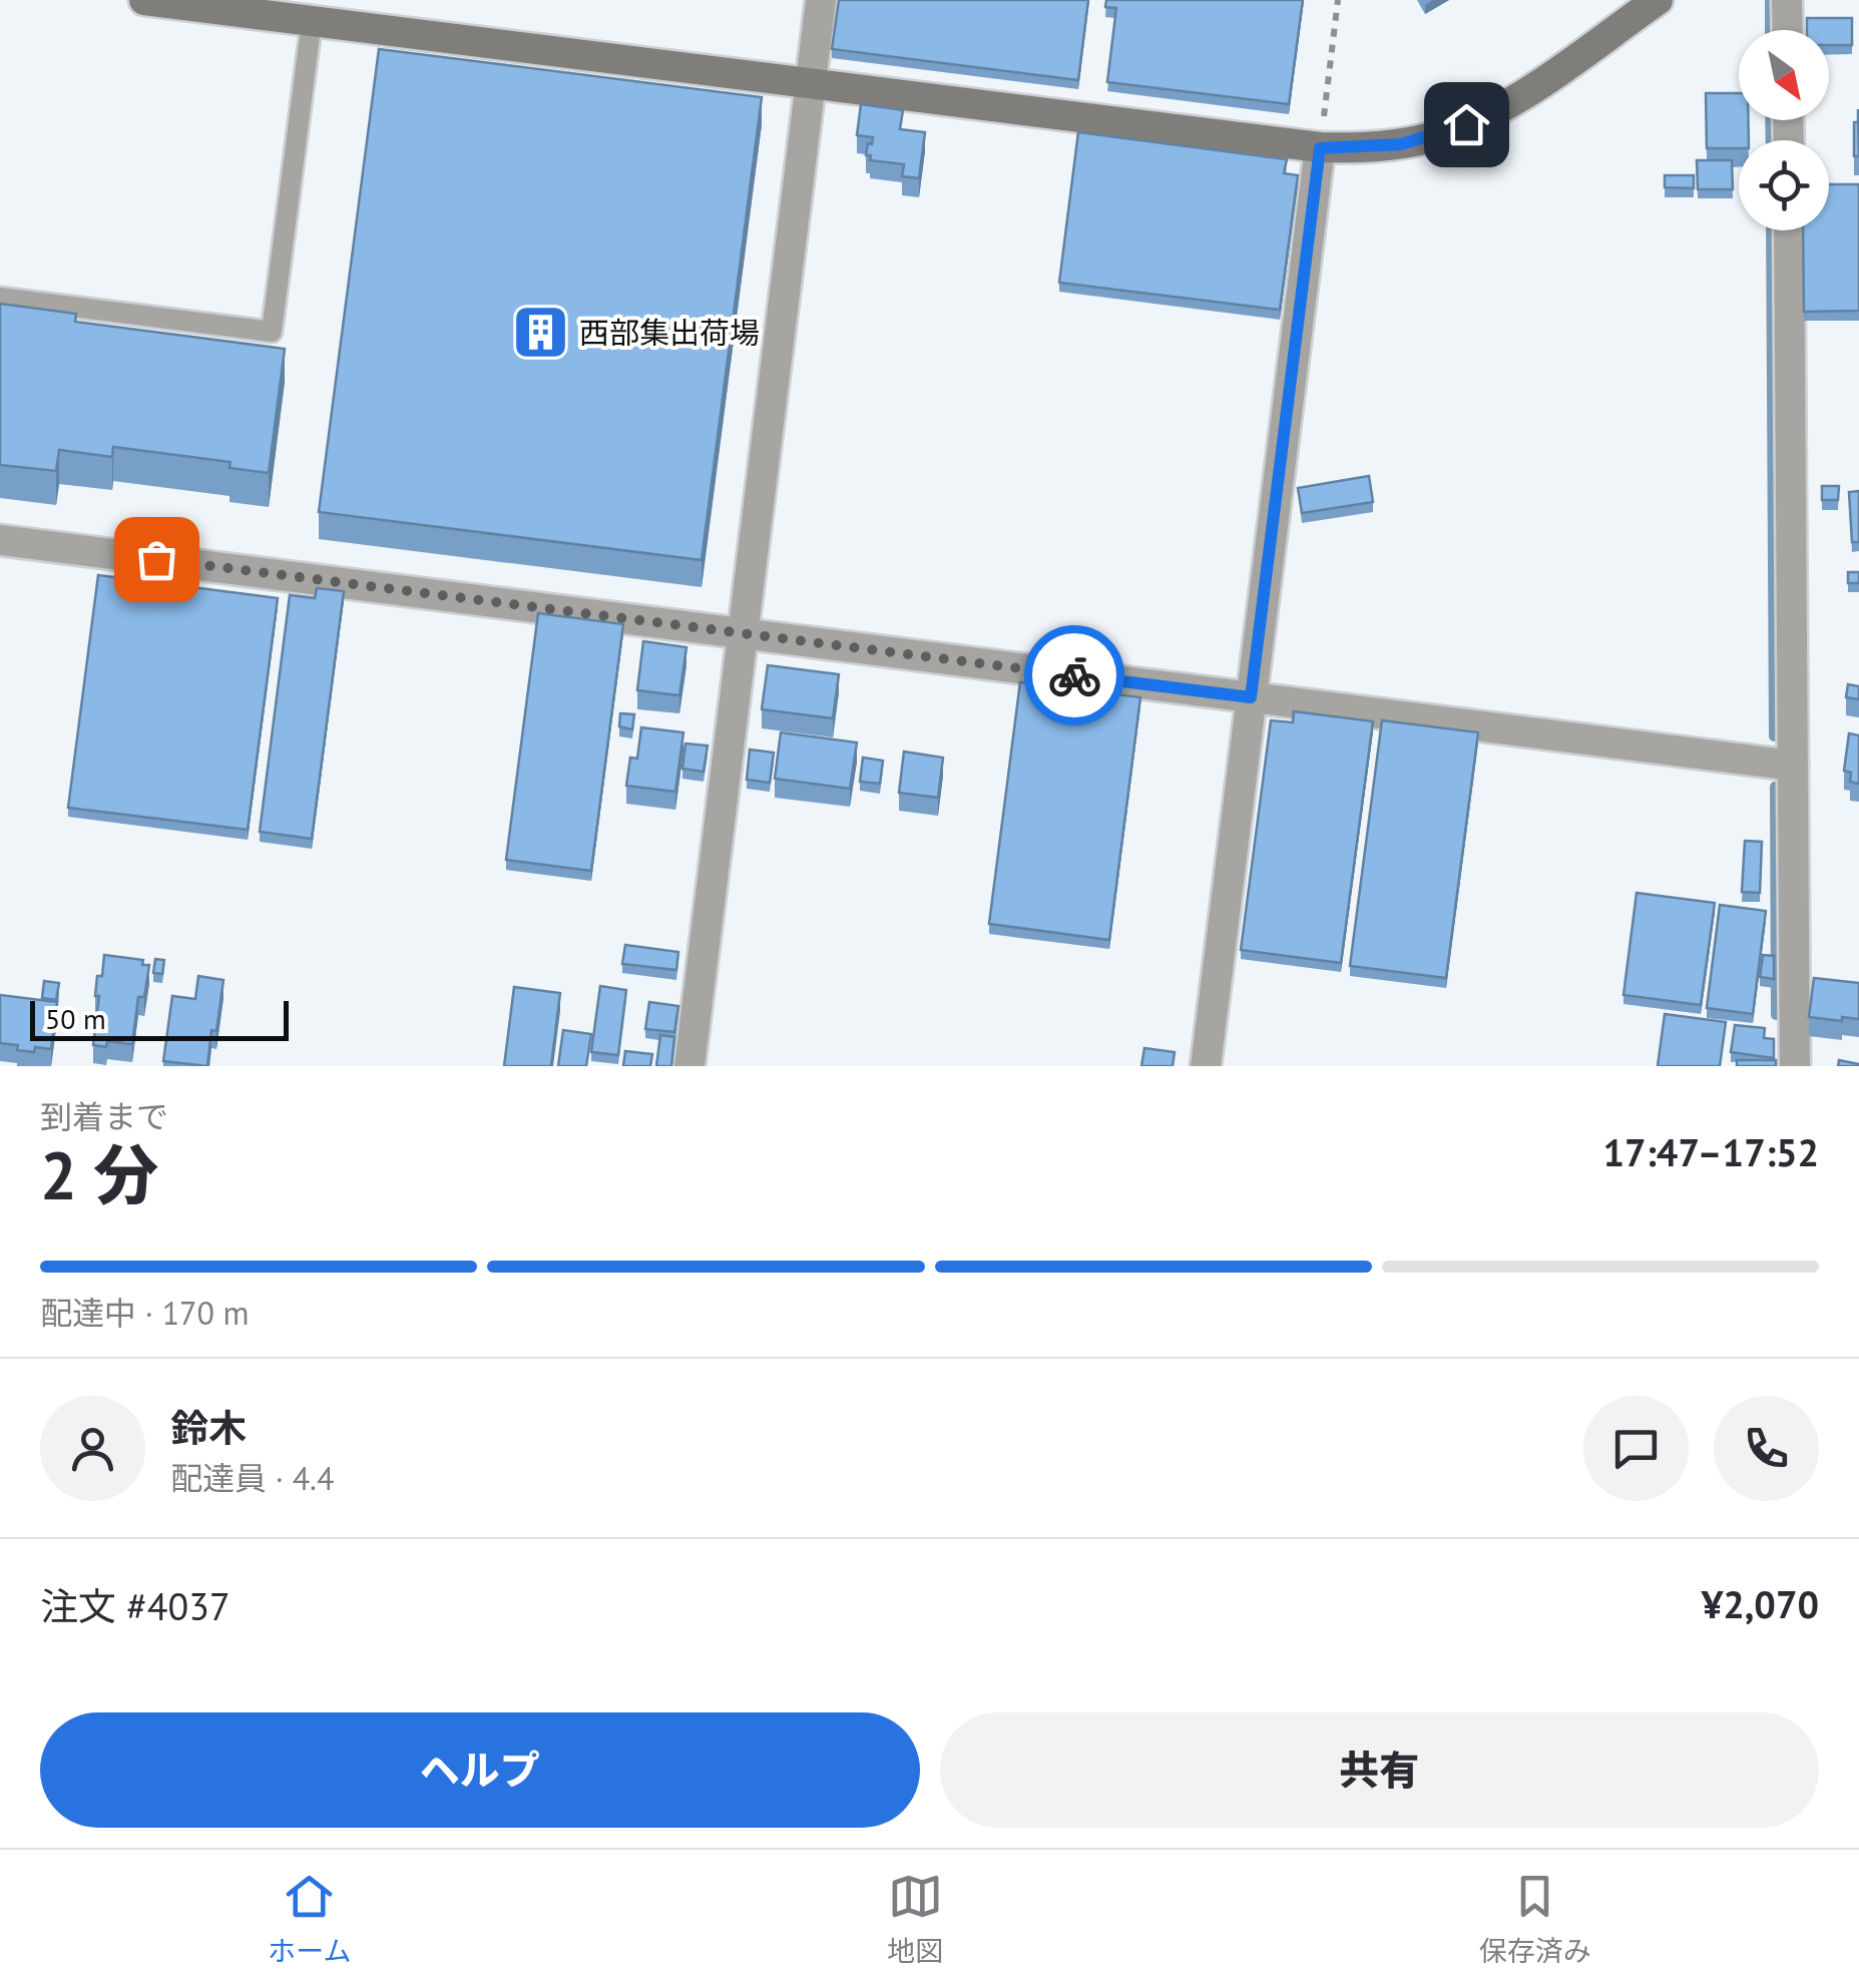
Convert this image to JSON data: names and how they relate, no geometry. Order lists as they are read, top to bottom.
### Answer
{
  "places": {
    "building": ["西部集出荷場"]
  },
  "scale_bar": "50 m",
  "north": "bottom right",
  "page": {
    "scale": "50 m",
    "heading": ["2 分", "到着まで", "17:47–17:52"],
    "panel": [
      "鈴木",
      "配達員 · 4.4",
      "注文 #4037",
      "¥2,070"
    ],
    "bar": "配達中 · 170 m",
    "buttons": ["ヘルプ", "共有"],
    "tabs": ["ホーム", "地図", "保存済み"]
  }
}
